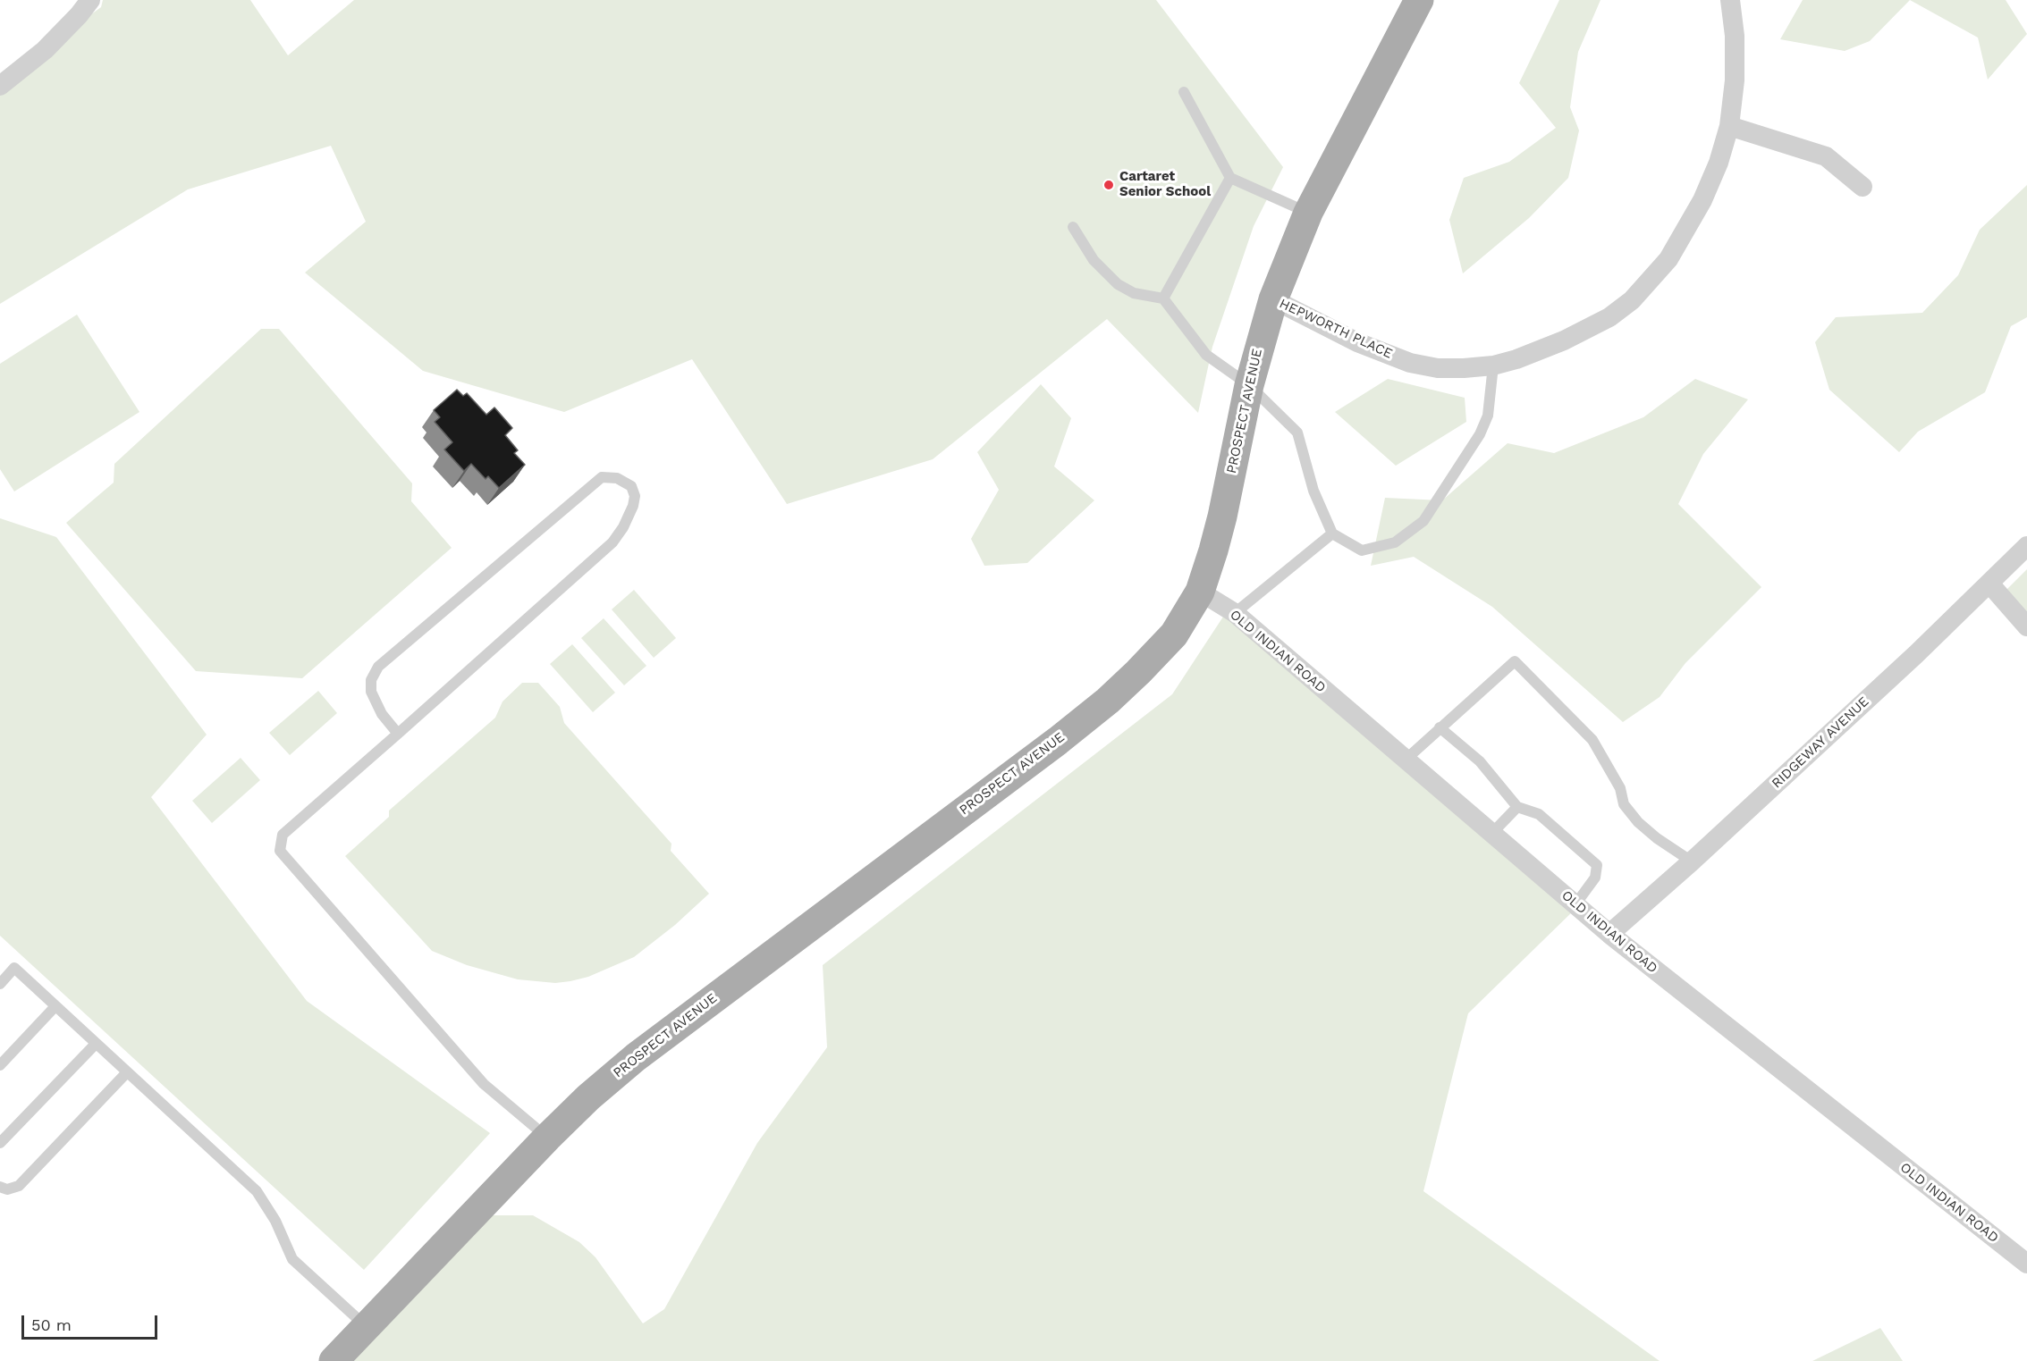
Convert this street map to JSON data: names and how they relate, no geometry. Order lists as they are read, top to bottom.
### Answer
{
  "streets": {
    "main road": ["PROSPECT AVENUE"],
    "street": ["HEPWORTH PLACE", "OLD INDIAN ROAD", "RIDGEWAY AVENUE"]
  },
  "crossings": [
    ["HEPWORTH PLACE", "PROSPECT AVENUE"],
    ["PROSPECT AVENUE", "OLD INDIAN ROAD"],
    ["OLD INDIAN ROAD", "RIDGEWAY AVENUE"]
  ],
  "places": ["Cartaret Senior School"],
  "scale_bar": "50 m"
}
